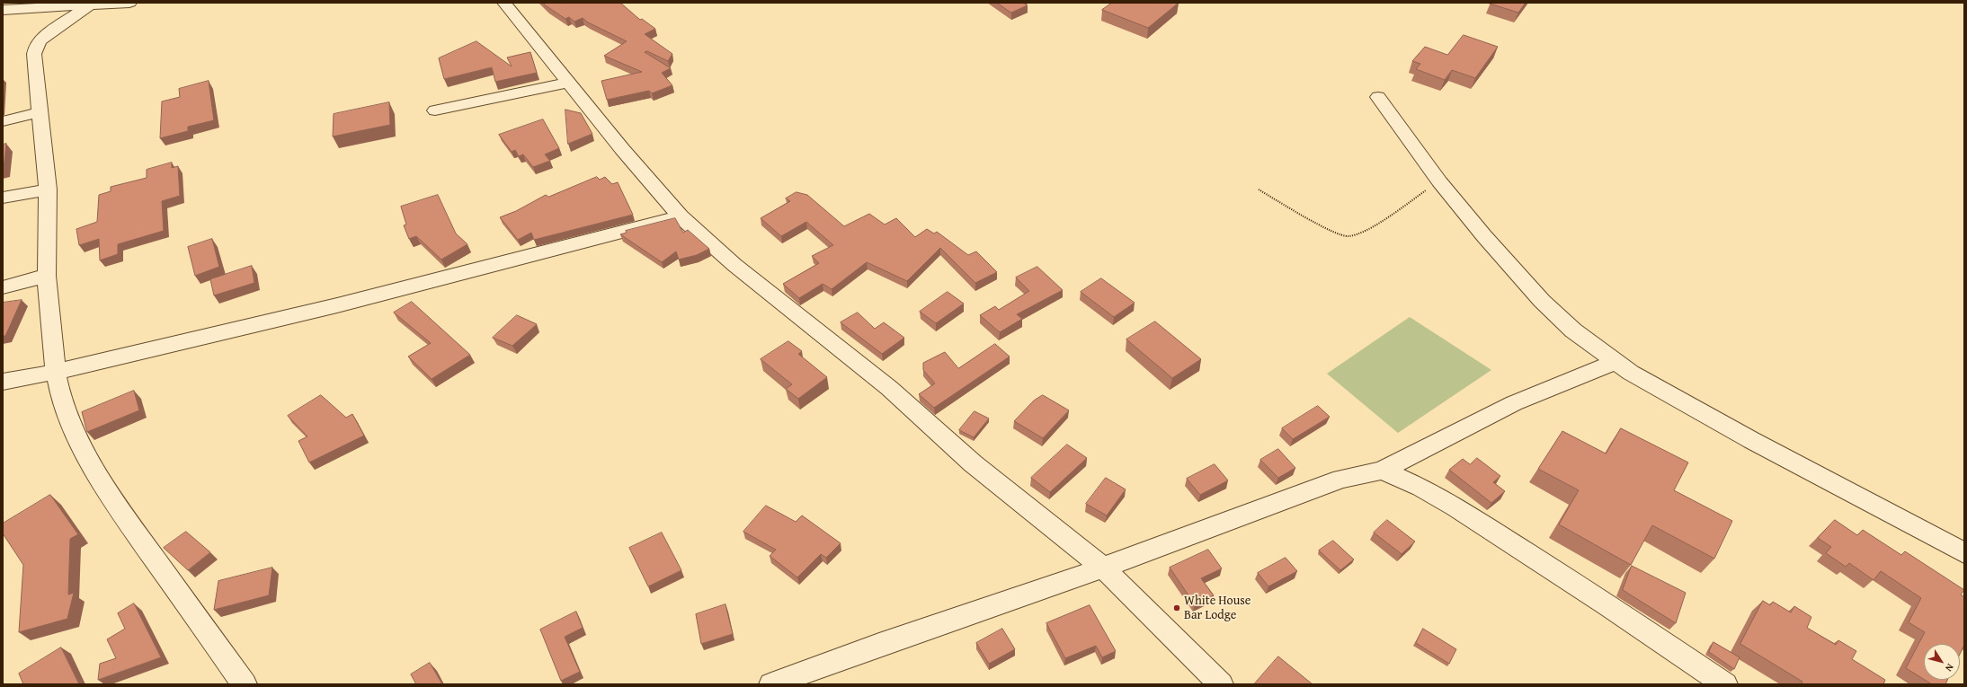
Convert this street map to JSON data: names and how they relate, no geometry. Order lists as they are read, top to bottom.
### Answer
{
  "places": ["White House Bar Lodge"],
  "north": "bottom right"
}
